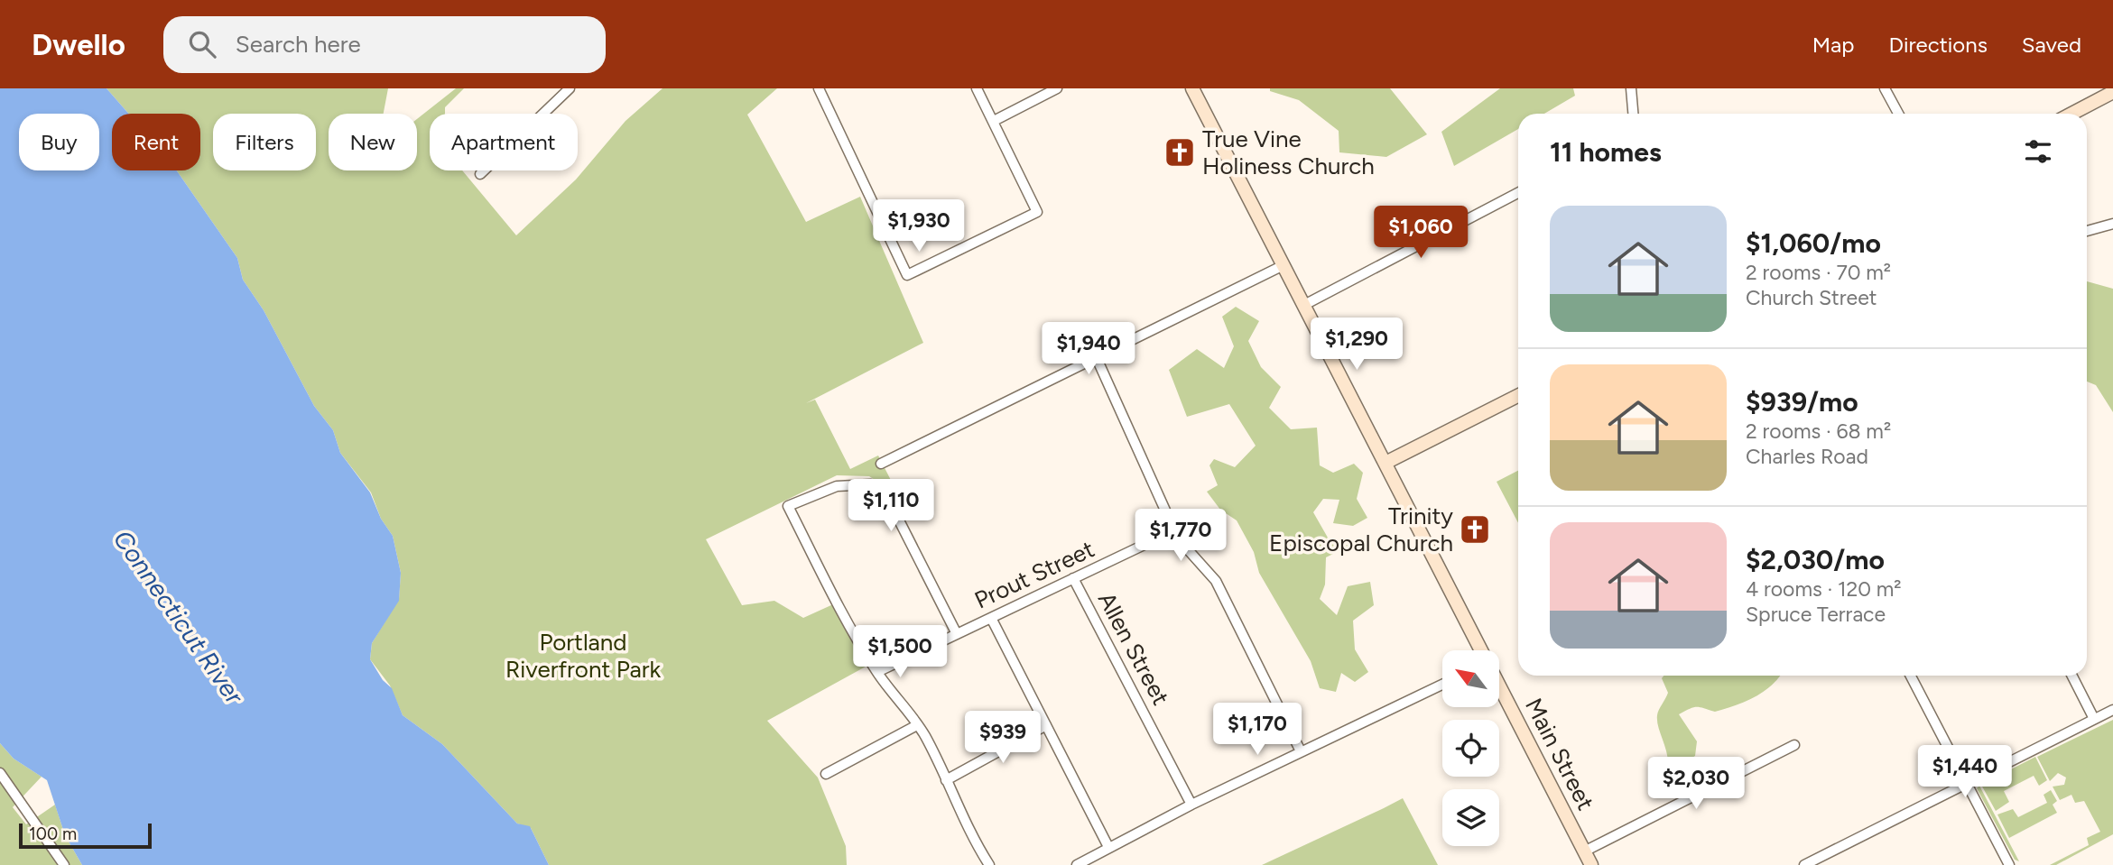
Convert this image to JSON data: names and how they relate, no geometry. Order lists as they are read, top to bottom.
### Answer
{
  "streets": {
    "main road": ["Main Street"],
    "street": ["Prout Street", "Allen Street"]
  },
  "crossings": [
    ["Prout Street", "Allen Street"]
  ],
  "water": ["Connecticut River"],
  "parks": ["Portland Riverfront Park"],
  "places": {
    "church": ["True Vine Holiness Church", "Trinity Episcopal Church"]
  },
  "scale_bar": "100 m",
  "north": "top left",
  "page": {
    "header": "Dwello",
    "search": "Search here",
    "nav": ["Map", "Directions", "Saved"],
    "chip": [
      "Buy",
      "Rent",
      "Filters",
      "New",
      "Apartment"
    ],
    "heading": "11 homes",
    "list": [
      {
        "name": "$1,060/mo",
        "note": "2 rooms · 70 m² · Church Street"
      },
      {
        "name": "$939/mo",
        "note": "2 rooms · 68 m² · Charles Road"
      },
      {
        "name": "$2,030/mo",
        "note": "4 rooms · 120 m² · Spruce Terrace"
      }
    ],
    "price": [
      "$1,930",
      "$1,060",
      "$1,290",
      "$1,940",
      "$1,110",
      "$1,770",
      "$1,500",
      "$1,170",
      "$939",
      "$1,440",
      "$2,030"
    ],
    "scale": "100 m"
  }
}
